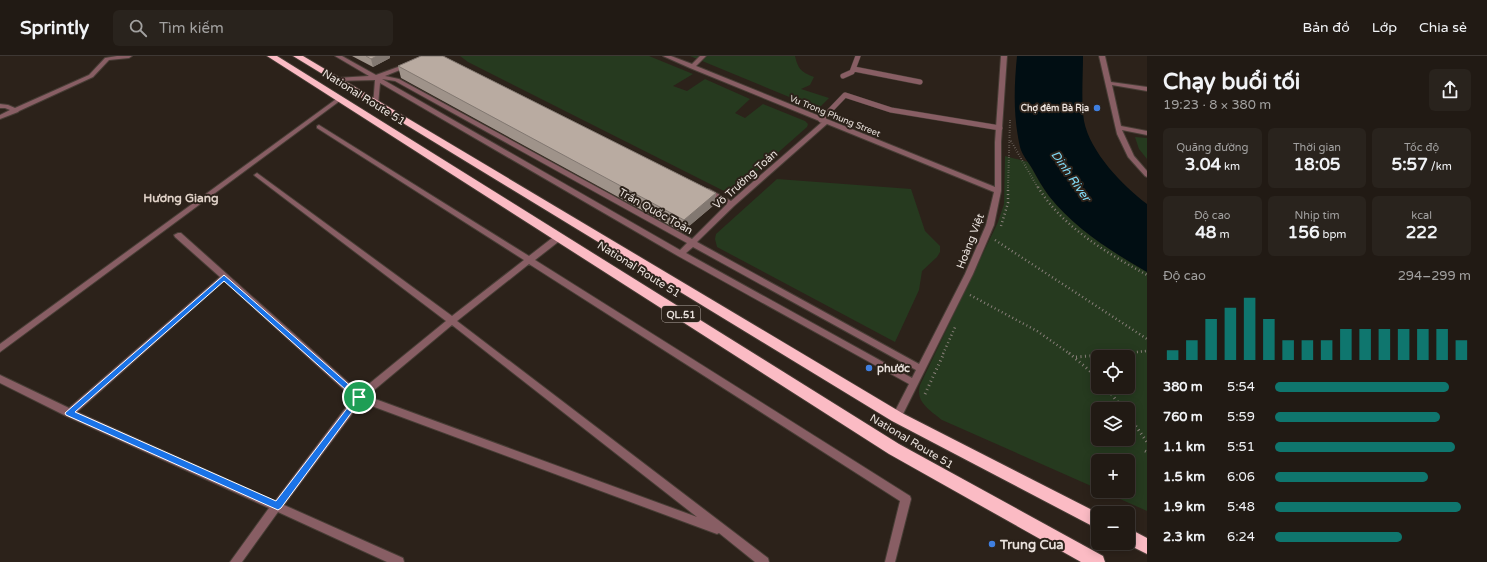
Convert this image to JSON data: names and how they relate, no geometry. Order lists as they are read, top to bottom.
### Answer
{
  "streets": {
    "highway": ["National Route 51", "QL.51"],
    "street": [
      "Vu Trong Phung Street",
      "Võ Trường Toản",
      "Trần Quốc Toản",
      "Hoàng Việt"
    ]
  },
  "crossings": [
    ["National Route 51", "Hoàng Việt"],
    ["Vu Trong Phung Street", "Võ Trường Toản"],
    ["Vu Trong Phung Street", "Hoàng Việt"],
    ["Võ Trường Toản", "Trần Quốc Toản"],
    ["Trần Quốc Toản", "Hoàng Việt"]
  ],
  "districts": ["Hương Giang"],
  "water": ["Dinh River"],
  "places": ["Chợ đêm Bà Rịa", "phước", "Trung Cua"],
  "page": {
    "header": "Sprintly",
    "search": "Tìm kiếm",
    "nav": ["Bản đồ", "Lớp", "Chia sẻ"],
    "heading": ["Chạy buổi tối", "19:23 · 8 × 380 m"],
    "stats": [
      ["Quãng đường", "3.04 km"],
      ["Thời gian", "18:05"],
      ["Tốc độ", "5:57 /km"],
      ["Độ cao", "48 m"],
      ["Nhịp tim", "156 bpm"],
      ["kcal", "222"]
    ],
    "chart": ["Độ cao", "294–299 m"],
    "map_buttons": ["+", "−"],
    "list": [
      {
        "name": "380 m",
        "note": "5:54"
      },
      {
        "name": "760 m",
        "note": "5:59"
      },
      {
        "name": "1.1 km",
        "note": "5:51"
      },
      {
        "name": "1.5 km",
        "note": "6:06"
      },
      {
        "name": "1.9 km",
        "note": "5:48"
      },
      {
        "name": "2.3 km",
        "note": "6:24"
      }
    ]
  }
}
